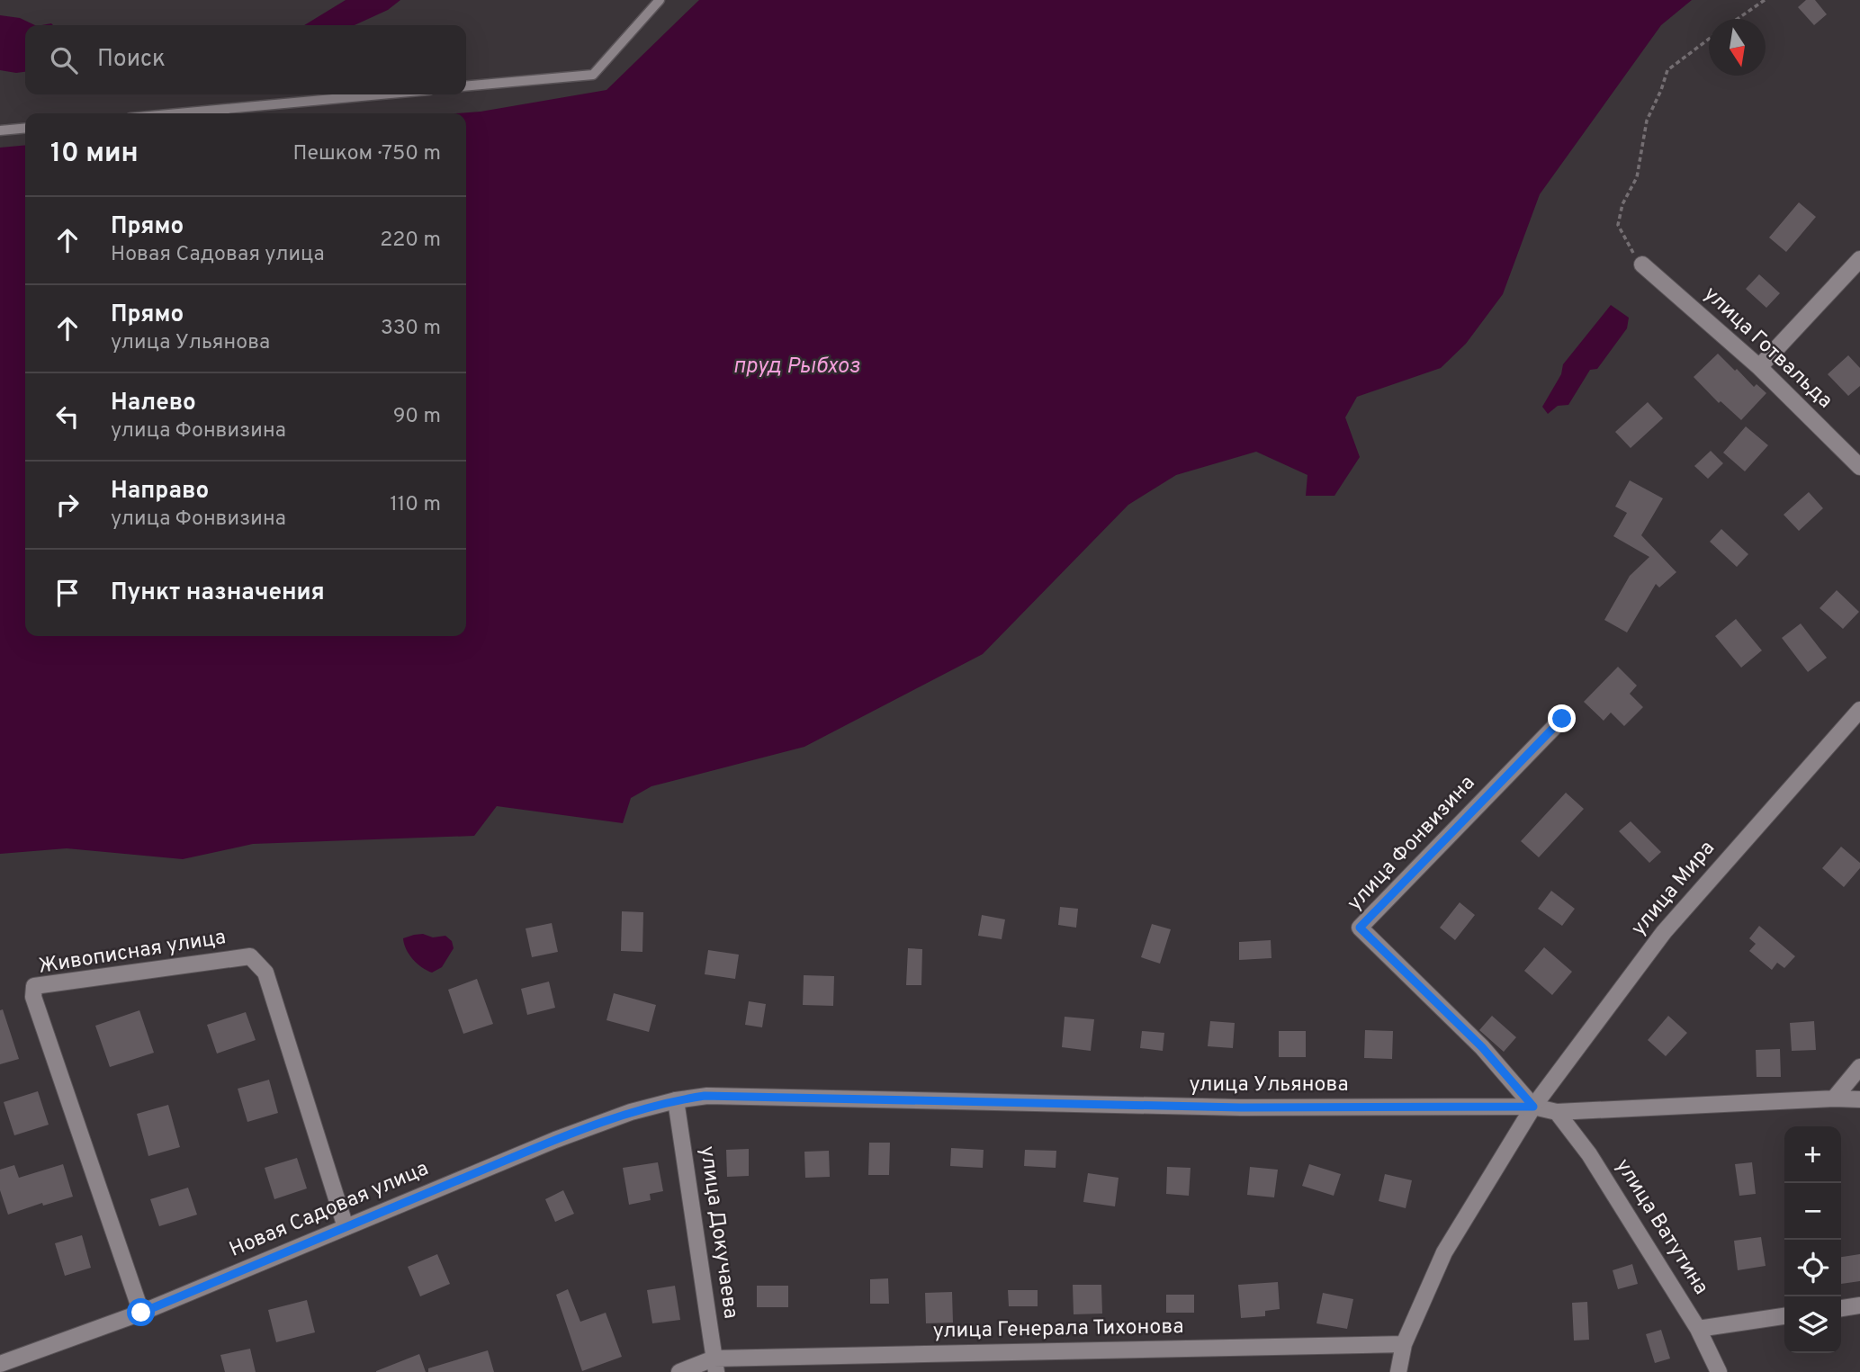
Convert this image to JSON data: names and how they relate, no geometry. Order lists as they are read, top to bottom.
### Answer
{
  "streets": {
    "street": [
      "улица Готвальда",
      "улица Фонвизина",
      "улица Мира",
      "Живописная улица",
      "улица Ульянова",
      "Новая Садовая улица",
      "улица Ватутина",
      "улица Докучаева",
      "улица Генерала Тихонова"
    ]
  },
  "crossings": [
    ["улица Фонвизина", "улица Мира"],
    ["улица Фонвизина", "улица Ульянова"],
    ["улица Мира", "улица Ульянова"],
    ["улица Мира", "улица Генерала Тихонова"],
    ["Живописная улица", "Новая Садовая улица"],
    ["улица Ульянова", "Новая Садовая улица"],
    ["улица Ульянова", "улица Ватутина"],
    ["улица Ульянова", "улица Докучаева"],
    ["Новая Садовая улица", "улица Докучаева"],
    ["улица Докучаева", "улица Генерала Тихонова"]
  ],
  "water": ["пруд Рыбхоз"],
  "north": "bottom",
  "page": {
    "search": "Поиск",
    "heading": ["10 мин", "Пешком · 750 m"],
    "list": [
      ["Прямо", "Новая Садовая улица", "220 m"],
      ["Прямо", "улица Ульянова", "330 m"],
      ["Налево", "улица Фонвизина", "90 m"],
      ["Направо", "улица Фонвизина", "110 m"],
      "Пункт назначения"
    ],
    "map_buttons": ["+", "−"]
  }
}
